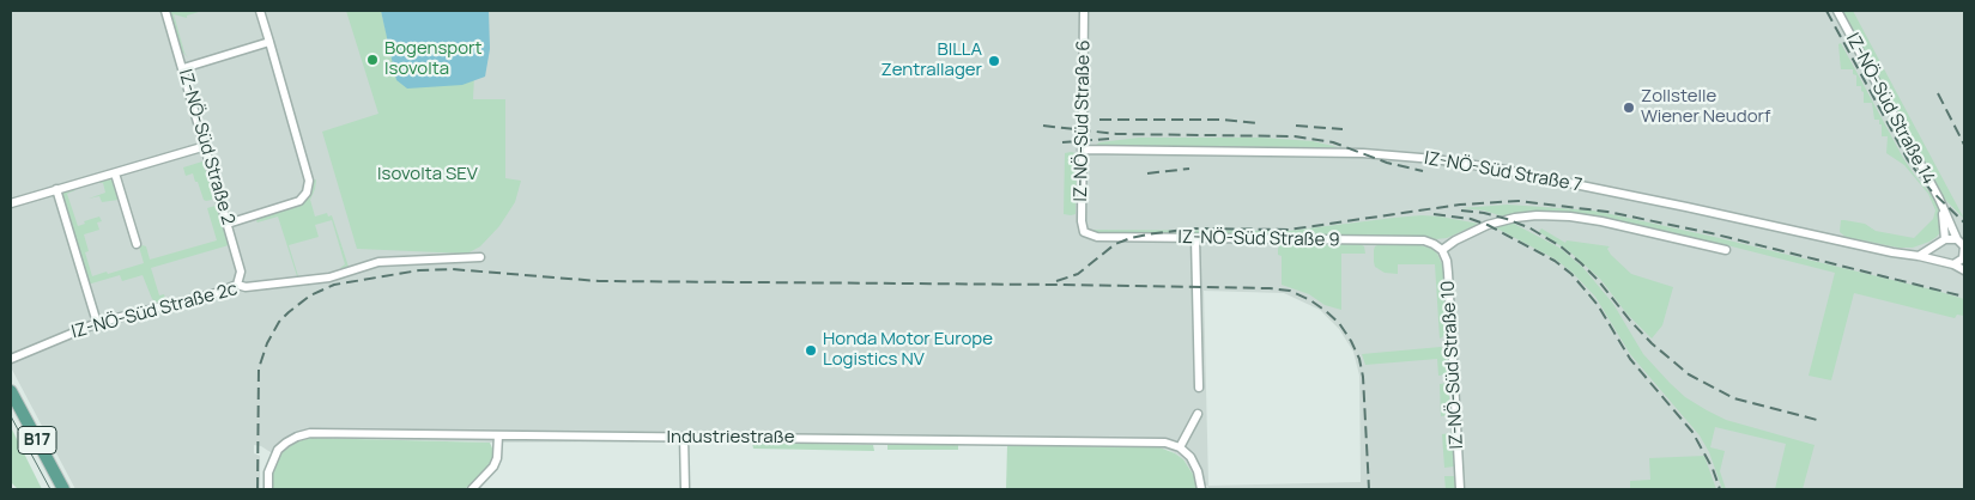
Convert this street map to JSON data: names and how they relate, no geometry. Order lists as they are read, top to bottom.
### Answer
{
  "streets": {
    "main road": ["B17"],
    "street": [
      "IZ-NÖ-Süd Straße 14",
      "IZ-NÖ-Süd Straße 6",
      "IZ-NÖ-Süd Straße 2",
      "IZ-NÖ-Süd Straße 7",
      "IZ-NÖ-Süd Straße 9",
      "IZ-NÖ-Süd Straße 2c",
      "IZ-NÖ-Süd Straße 10",
      "Industriestraße"
    ]
  },
  "crossings": [
    ["IZ-NÖ-Süd Straße 14", "IZ-NÖ-Süd Straße 7"],
    ["IZ-NÖ-Süd Straße 6", "IZ-NÖ-Süd Straße 7"],
    ["IZ-NÖ-Süd Straße 6", "IZ-NÖ-Süd Straße 9"],
    ["IZ-NÖ-Süd Straße 2", "IZ-NÖ-Süd Straße 2c"],
    ["IZ-NÖ-Süd Straße 9", "IZ-NÖ-Süd Straße 10"]
  ],
  "parks": ["Isovolta SEV"],
  "places": [
    "Bogensport Isovolta",
    "BILLA Zentrallager",
    "Zollstelle Wiener Neudorf",
    "Honda Motor Europe Logistics NV"
  ]
}
